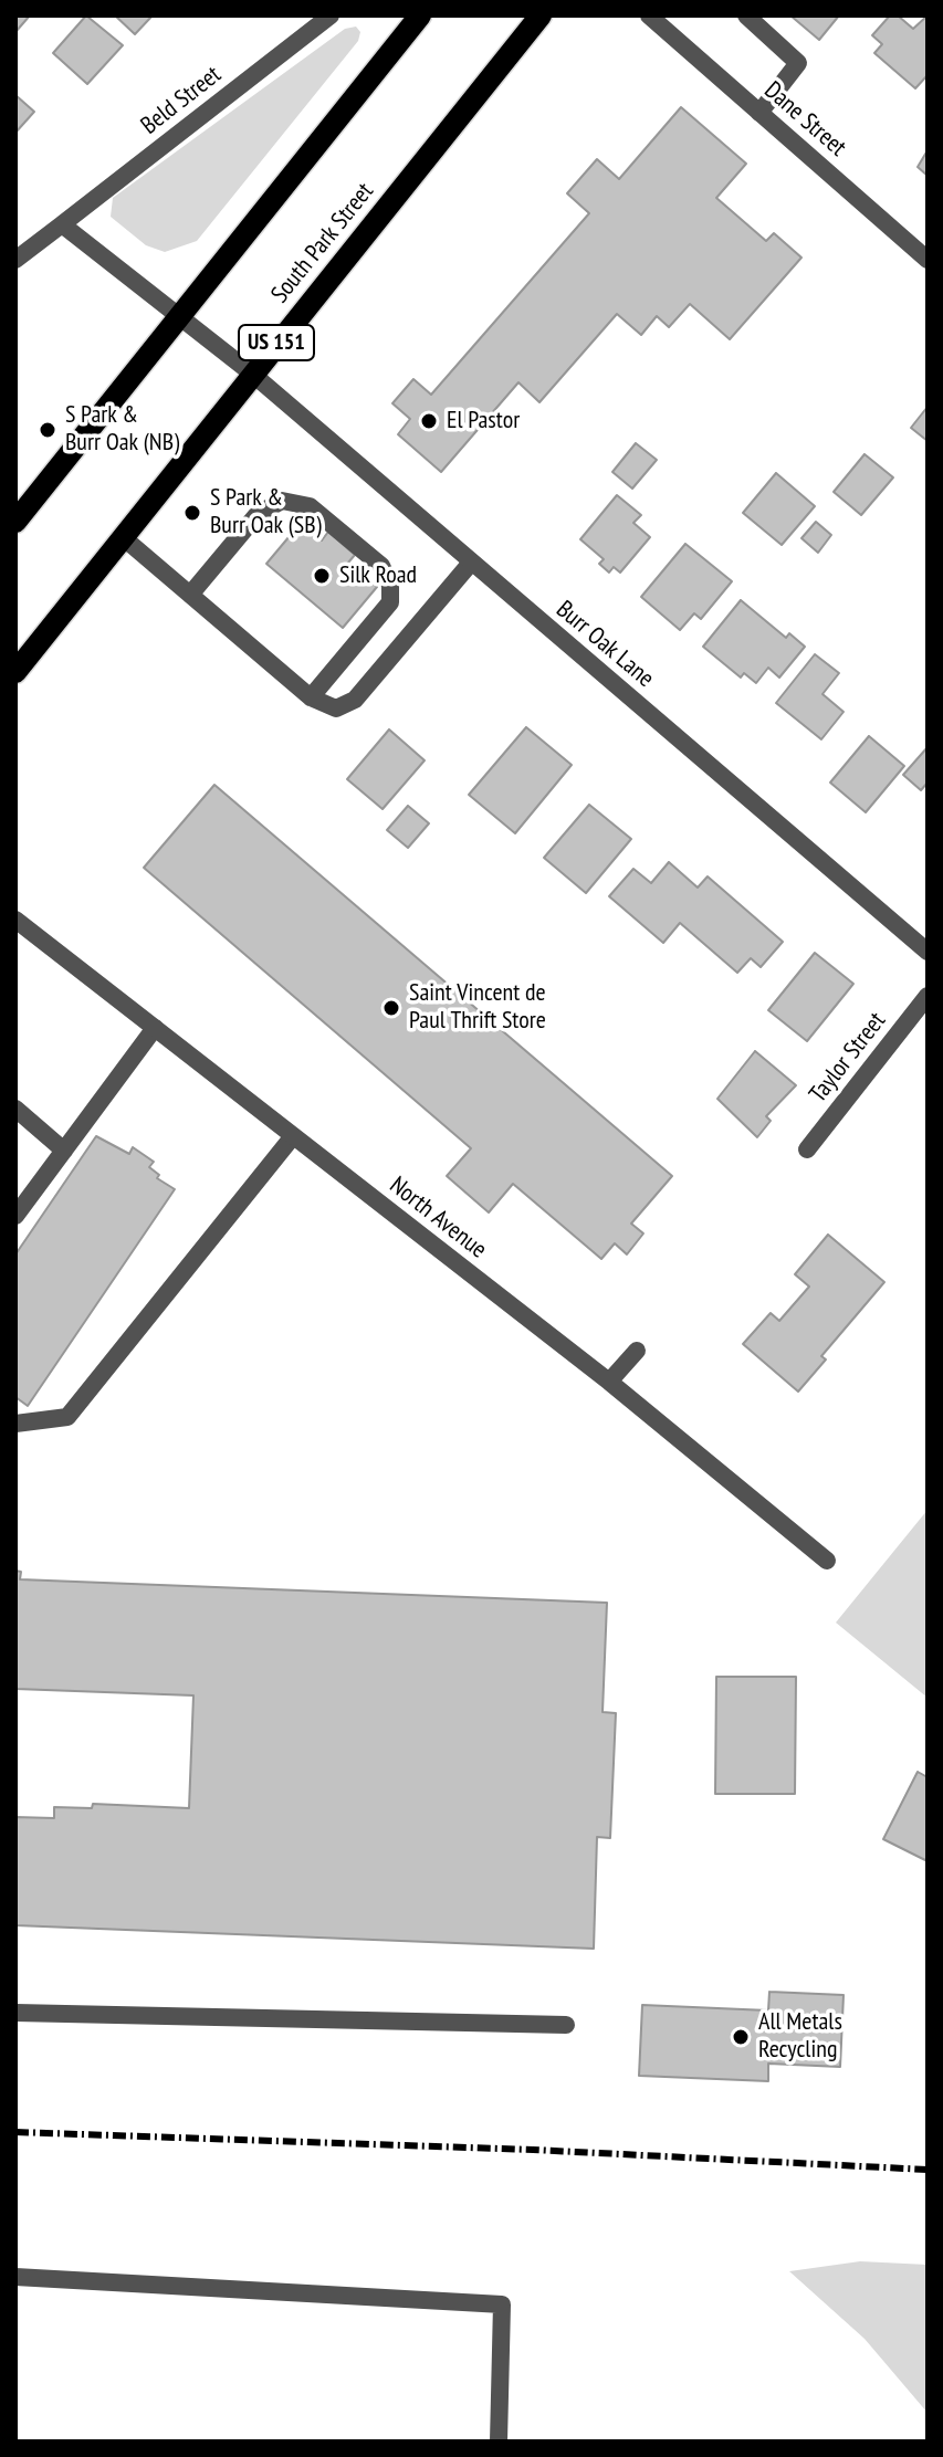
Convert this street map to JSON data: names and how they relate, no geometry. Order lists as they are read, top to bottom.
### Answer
{
  "streets": {
    "main road": ["South Park Street", "US 151"],
    "street": [
      "Beld Street",
      "Dane Street",
      "Burr Oak Lane",
      "Taylor Street",
      "North Avenue"
    ]
  },
  "crossings": [
    ["South Park Street", "Burr Oak Lane"]
  ],
  "places": [
    "El Pastor",
    "S Park & Burr Oak (NB)",
    "S Park & Burr Oak (SB)",
    "Silk Road",
    "Saint Vincent de Paul Thrift Store",
    "All Metals Recycling"
  ]
}
